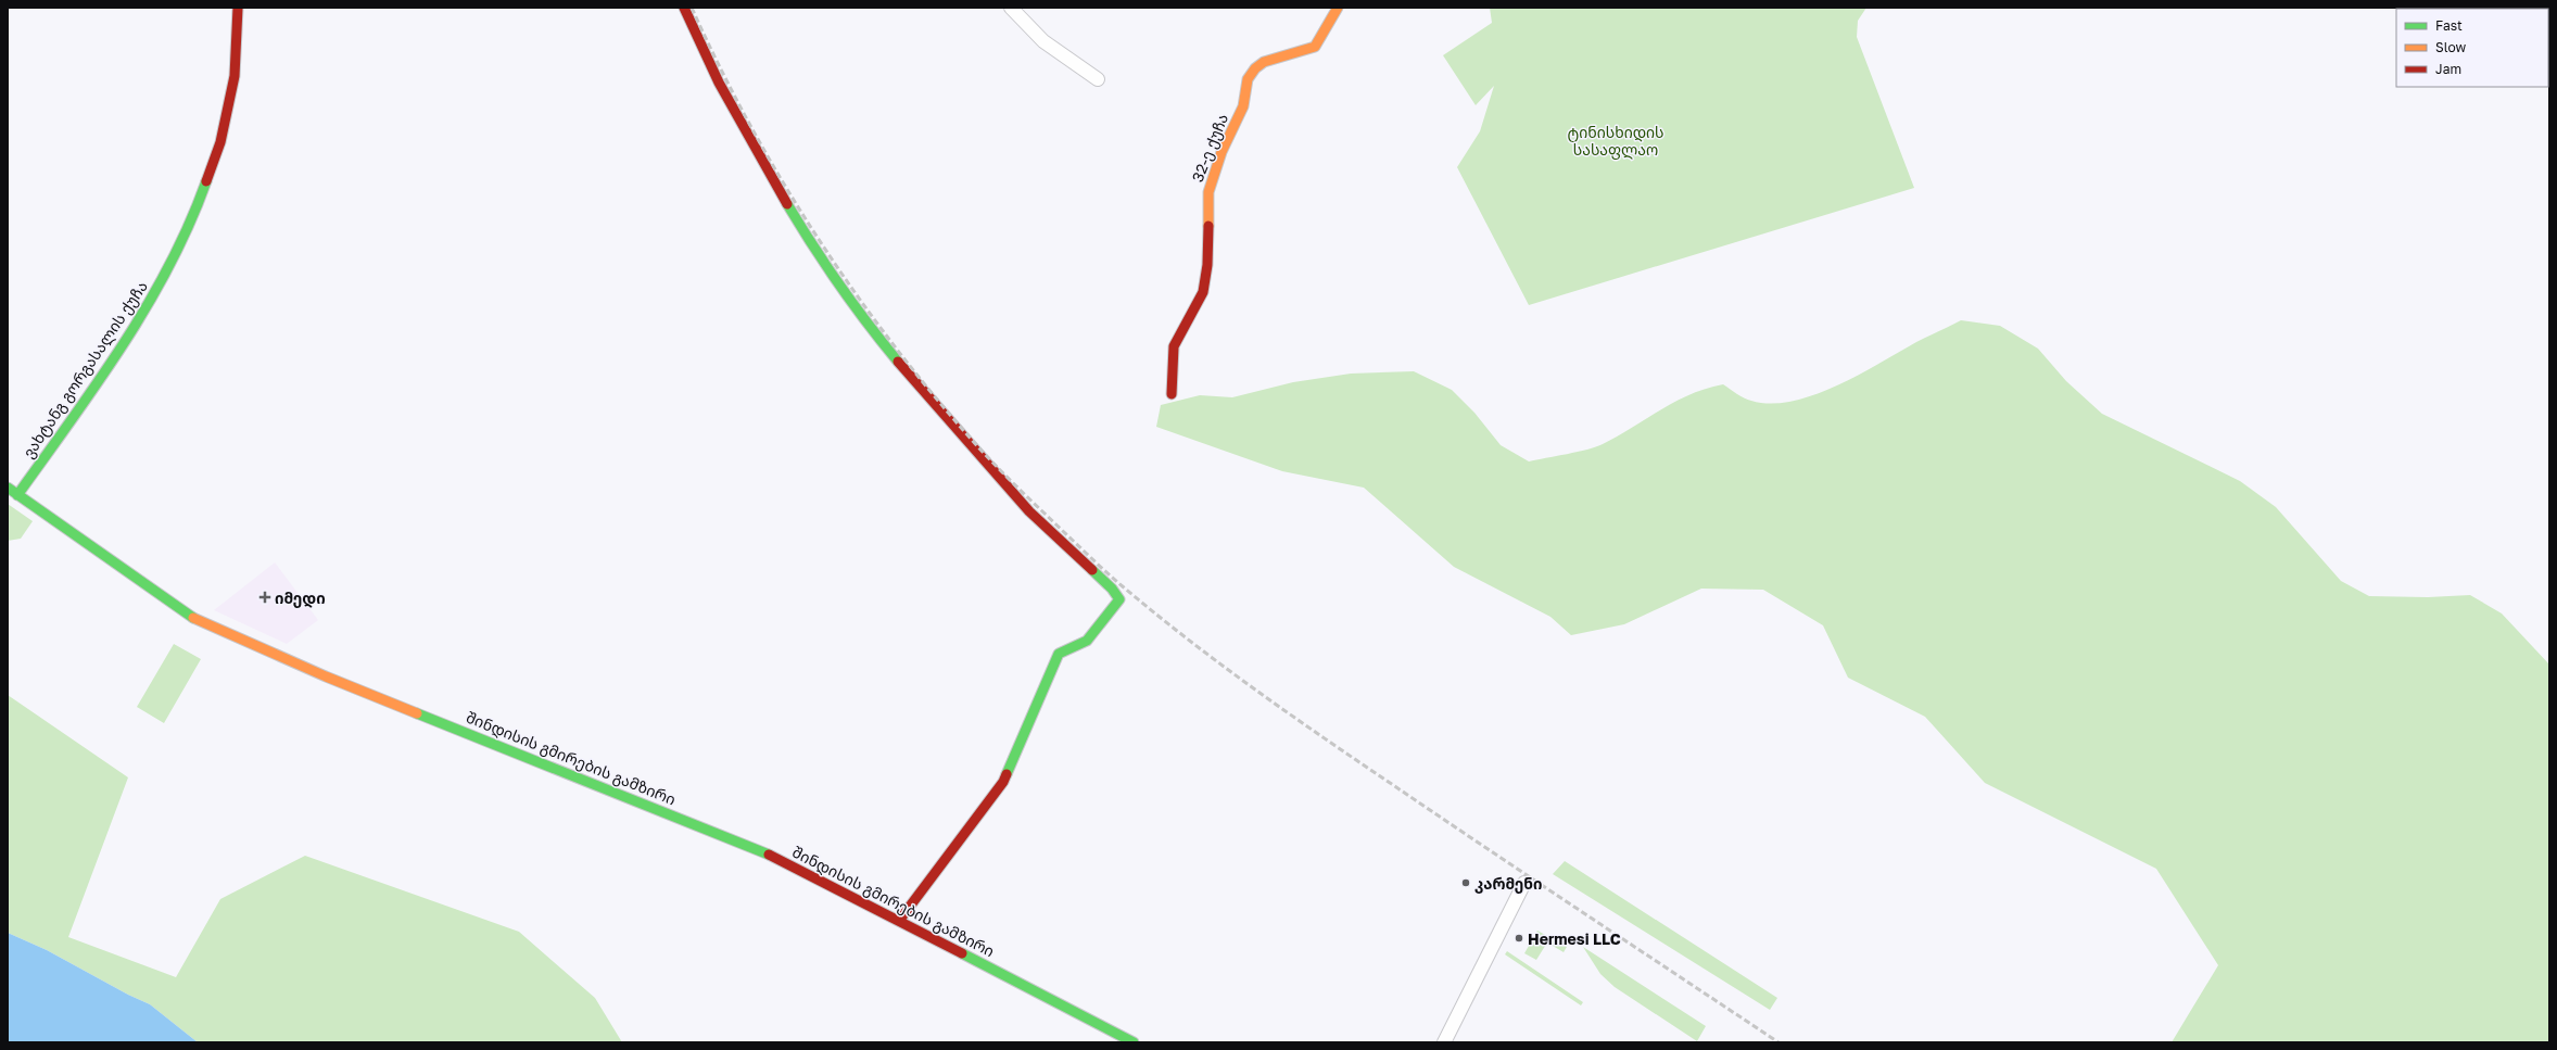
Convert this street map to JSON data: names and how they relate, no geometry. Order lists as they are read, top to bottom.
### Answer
{
  "streets": {
    "street": ["32-ე ქუჩა", "ვახტანგ გორგასალის ქუჩა", "შინდისის გმირების გამზირი"]
  },
  "crossings": [
    ["ვახტანგ გორგასალის ქუჩა", "შინდისის გმირების გამზირი"]
  ],
  "parks": ["ტინისხიდის სასაფლაო"],
  "places": {
    "health": ["იმედი"],
    "other": ["კარმენი", "Hermesi LLC"]
  },
  "legend": ["Fast", "Slow", "Jam"]
}
